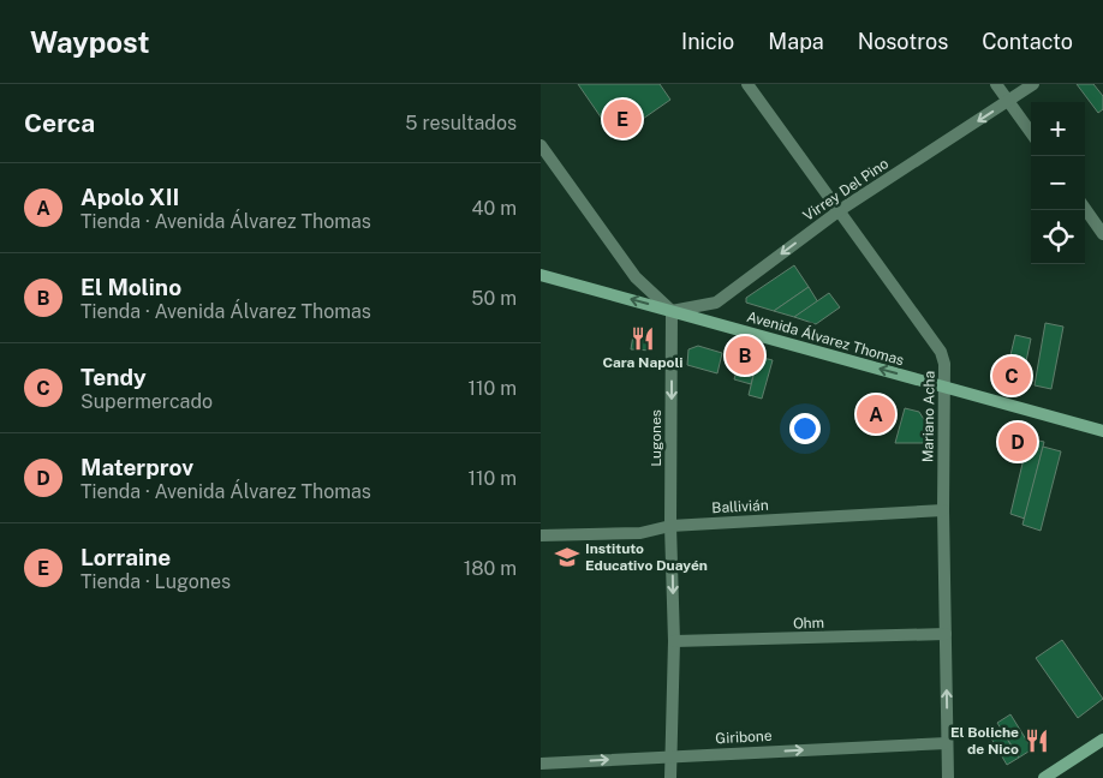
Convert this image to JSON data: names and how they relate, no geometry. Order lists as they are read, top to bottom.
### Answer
{
  "streets": {
    "main road": ["Avenida Álvarez Thomas"],
    "street": [
      "Virrey Del Pino",
      "Mariano Acha",
      "Lugones",
      "Ballivián",
      "Ohm",
      "Giribone"
    ]
  },
  "crossings": [
    ["Virrey Del Pino", "Avenida Álvarez Thomas"],
    ["Virrey Del Pino", "Mariano Acha"],
    ["Virrey Del Pino", "Lugones"],
    ["Avenida Álvarez Thomas", "Mariano Acha"],
    ["Avenida Álvarez Thomas", "Lugones"],
    ["Mariano Acha", "Ballivián"],
    ["Mariano Acha", "Ohm"],
    ["Mariano Acha", "Giribone"],
    ["Lugones", "Ballivián"],
    ["Lugones", "Ohm"],
    ["Lugones", "Giribone"]
  ],
  "one_way": [
    "Virrey Del Pino",
    "Avenida Álvarez Thomas",
    "Lugones",
    "Giribone"
  ],
  "places": {
    "restaurant": ["Cara Napoli", "El Boliche de Nico"],
    "school or university": ["Instituto Educativo Duayén"]
  },
  "page": {
    "header": "Waypost",
    "nav": [
      "Inicio",
      "Mapa",
      "Nosotros",
      "Contacto"
    ],
    "heading": ["Cerca", "5 resultados"],
    "pins": [
      "E",
      "B",
      "C",
      "A",
      "D"
    ],
    "map_buttons": ["+", "−"],
    "list": [
      {
        "mark": "A",
        "name": "Apolo XII",
        "note": "Tienda · Avenida Álvarez Thomas",
        "value": "40 m"
      },
      {
        "mark": "B",
        "name": "El Molino",
        "note": "Tienda · Avenida Álvarez Thomas",
        "value": "50 m"
      },
      {
        "mark": "C",
        "name": "Tendy",
        "note": "Supermercado",
        "value": "110 m"
      },
      {
        "mark": "D",
        "name": "Materprov",
        "note": "Tienda · Avenida Álvarez Thomas",
        "value": "110 m"
      },
      {
        "mark": "E",
        "name": "Lorraine",
        "note": "Tienda · Lugones",
        "value": "180 m"
      }
    ]
  }
}
